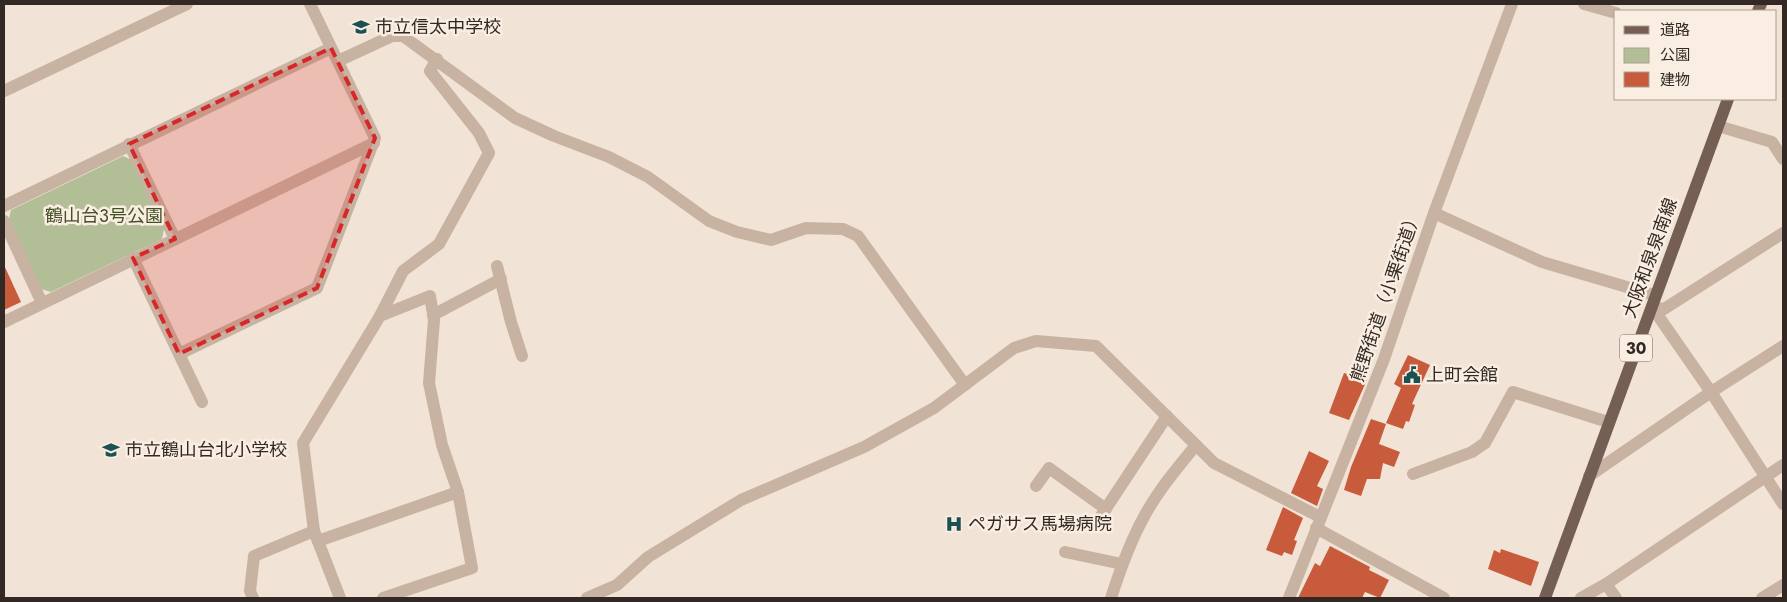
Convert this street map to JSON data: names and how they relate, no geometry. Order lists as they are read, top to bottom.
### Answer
{
  "streets": {
    "main road": ["大阪和泉泉南線", "30"],
    "street": ["熊野街道（小栗街道）"]
  },
  "parks": ["鶴山台3号公園"],
  "places": {
    "school or university": ["市立信太中学校", "市立鶴山台北小学校"],
    "public building": ["上町会館"],
    "hospital": ["ペガサス馬場病院"]
  },
  "legend": ["道路", "公園", "建物"]
}
